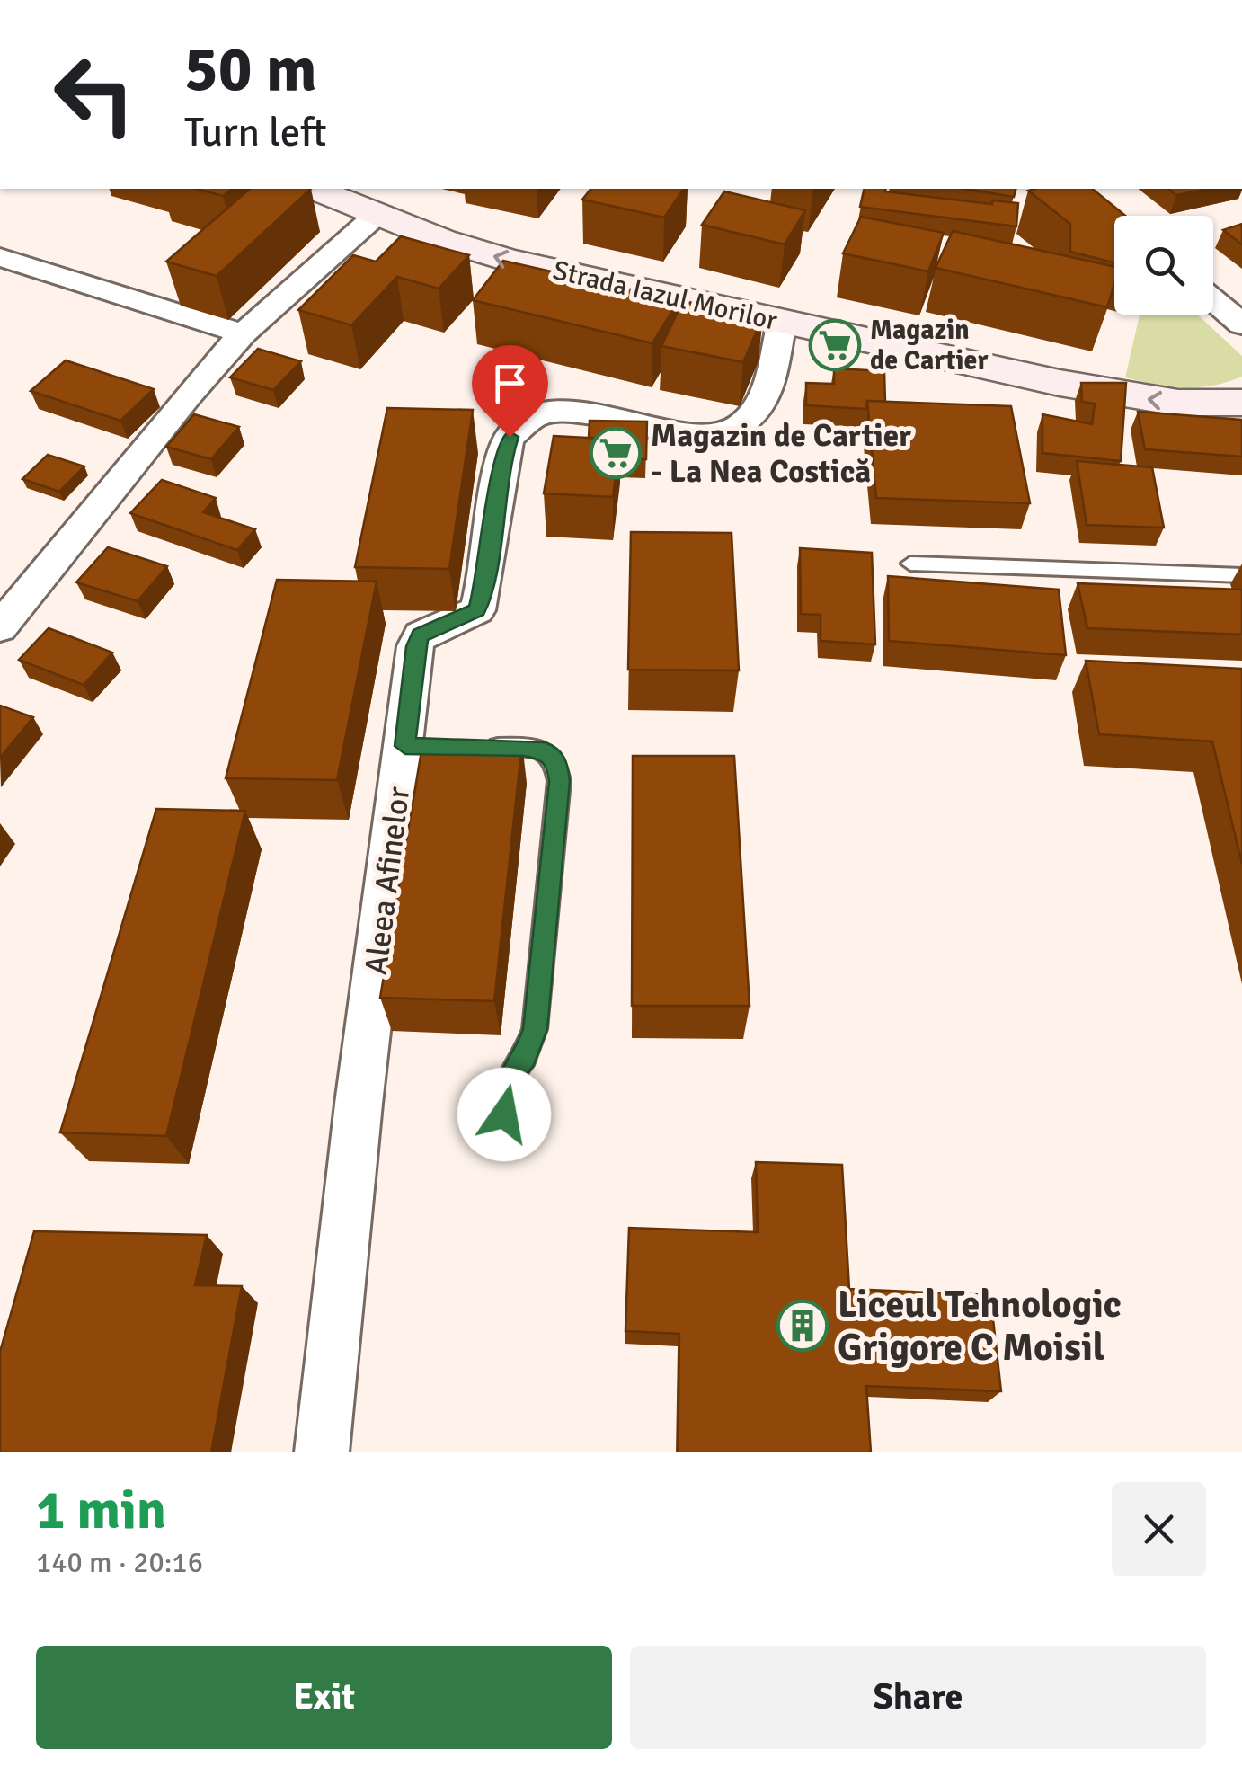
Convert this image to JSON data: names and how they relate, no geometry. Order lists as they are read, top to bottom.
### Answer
{
  "streets": {
    "street": ["Strada Iazul Morilor", "Aleea Afinelor"]
  },
  "crossings": [
    ["Strada Iazul Morilor", "Aleea Afinelor"]
  ],
  "one_way": ["Strada Iazul Morilor"],
  "places": {
    "supermarket": ["Magazin de Cartier", "Magazin de Cartier - La Nea Costică"],
    "building": ["Liceul Tehnologic Grigore C Moisil"]
  },
  "page": {
    "turn": ["50 m", "Turn left"],
    "heading": ["1 min", "140 m · 20:16"],
    "buttons": ["Exit", "Share"]
  }
}
